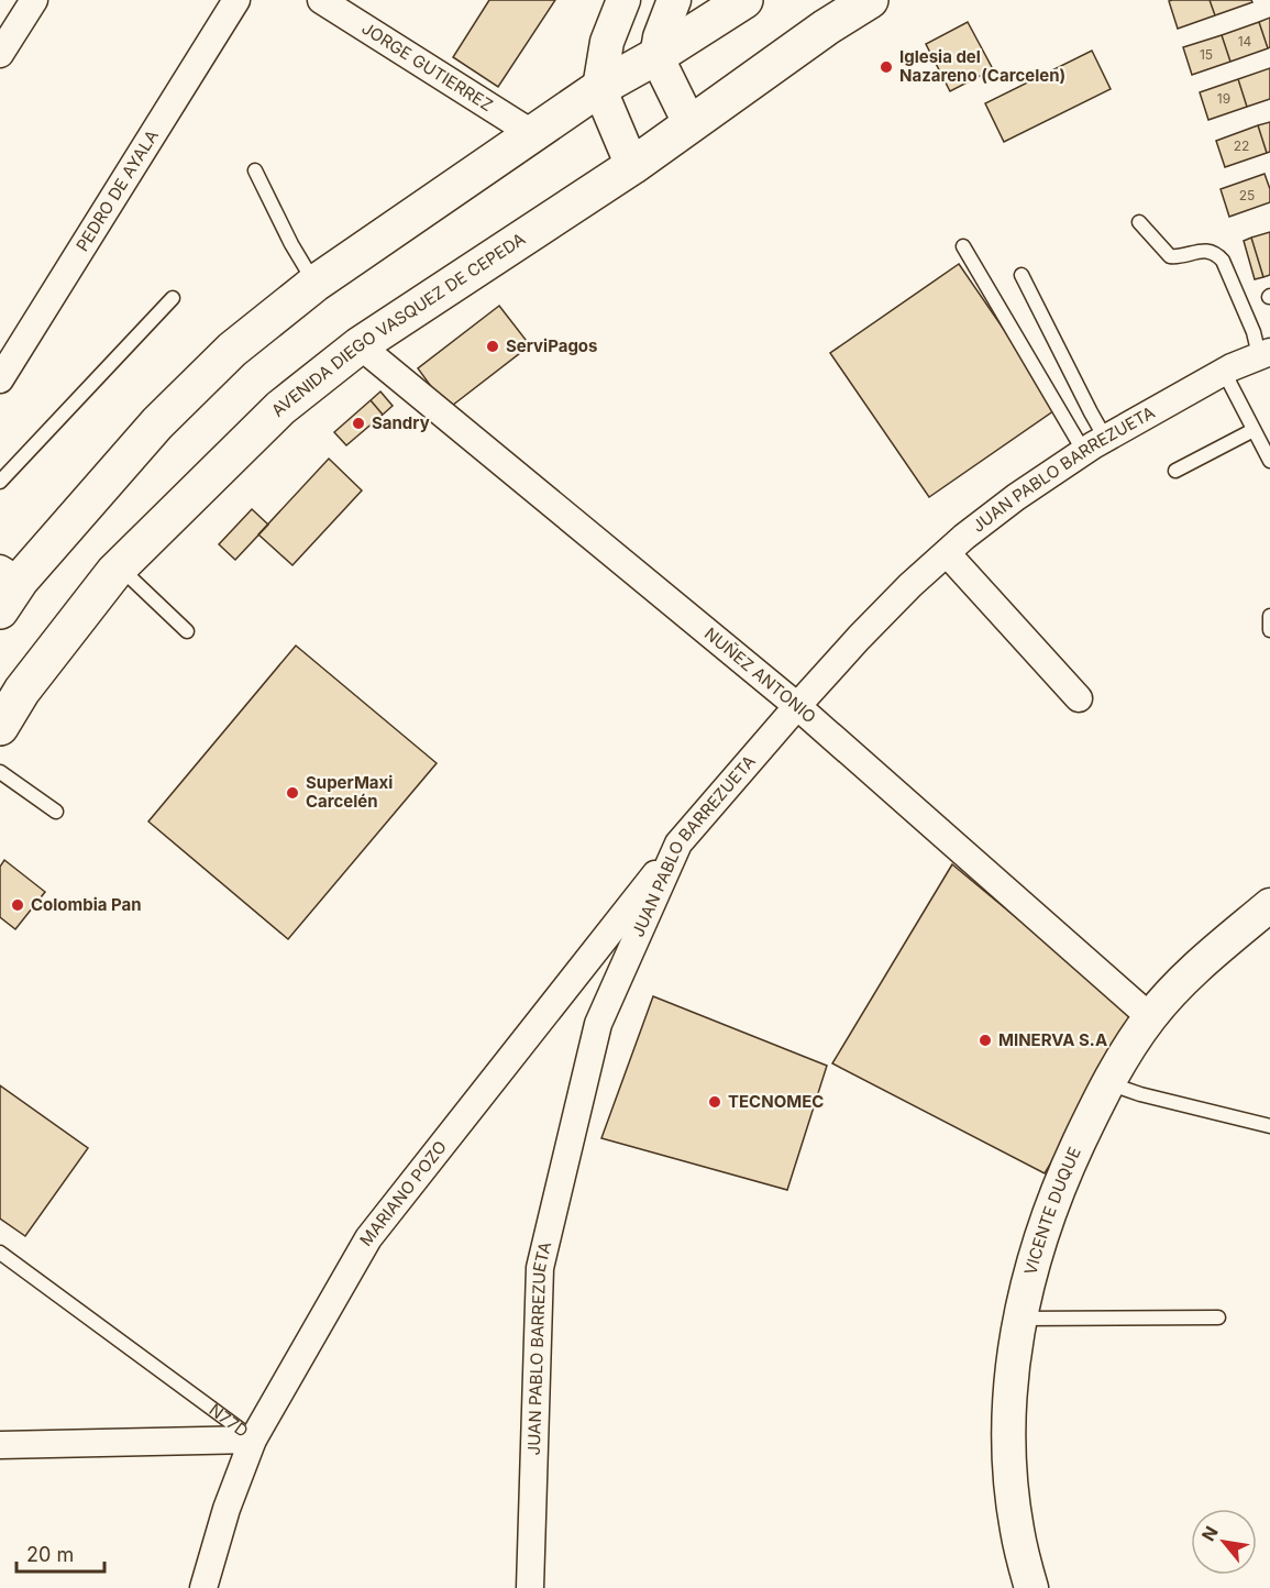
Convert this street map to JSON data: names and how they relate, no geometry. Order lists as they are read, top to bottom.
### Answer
{
  "streets": {
    "main road": ["AVENIDA DIEGO VASQUEZ DE CEPEDA"],
    "street": [
      "JORGE GUTIERREZ",
      "PEDRO DE AYALA",
      "JUAN PABLO BARREZUETA",
      "NUÑEZ ANTONIO",
      "MARIANO POZO",
      "VICENTE DUQUE",
      "N77D"
    ]
  },
  "crossings": [
    ["AVENIDA DIEGO VASQUEZ DE CEPEDA", "NUÑEZ ANTONIO"],
    ["JUAN PABLO BARREZUETA", "NUÑEZ ANTONIO"],
    ["JUAN PABLO BARREZUETA", "MARIANO POZO"],
    ["NUÑEZ ANTONIO", "VICENTE DUQUE"],
    ["MARIANO POZO", "N77D"]
  ],
  "places": [
    "Iglesia del Nazareno (Carcelen)",
    "ServiPagos",
    "Sandry",
    "SuperMaxi Carcelén",
    "Colombia Pan",
    "MINERVA S.A",
    "TECNOMEC"
  ],
  "house_numbers": [
    "14",
    "15",
    "19",
    "22",
    "25"
  ],
  "scale_bar": "20 m",
  "north": "top left"
}
